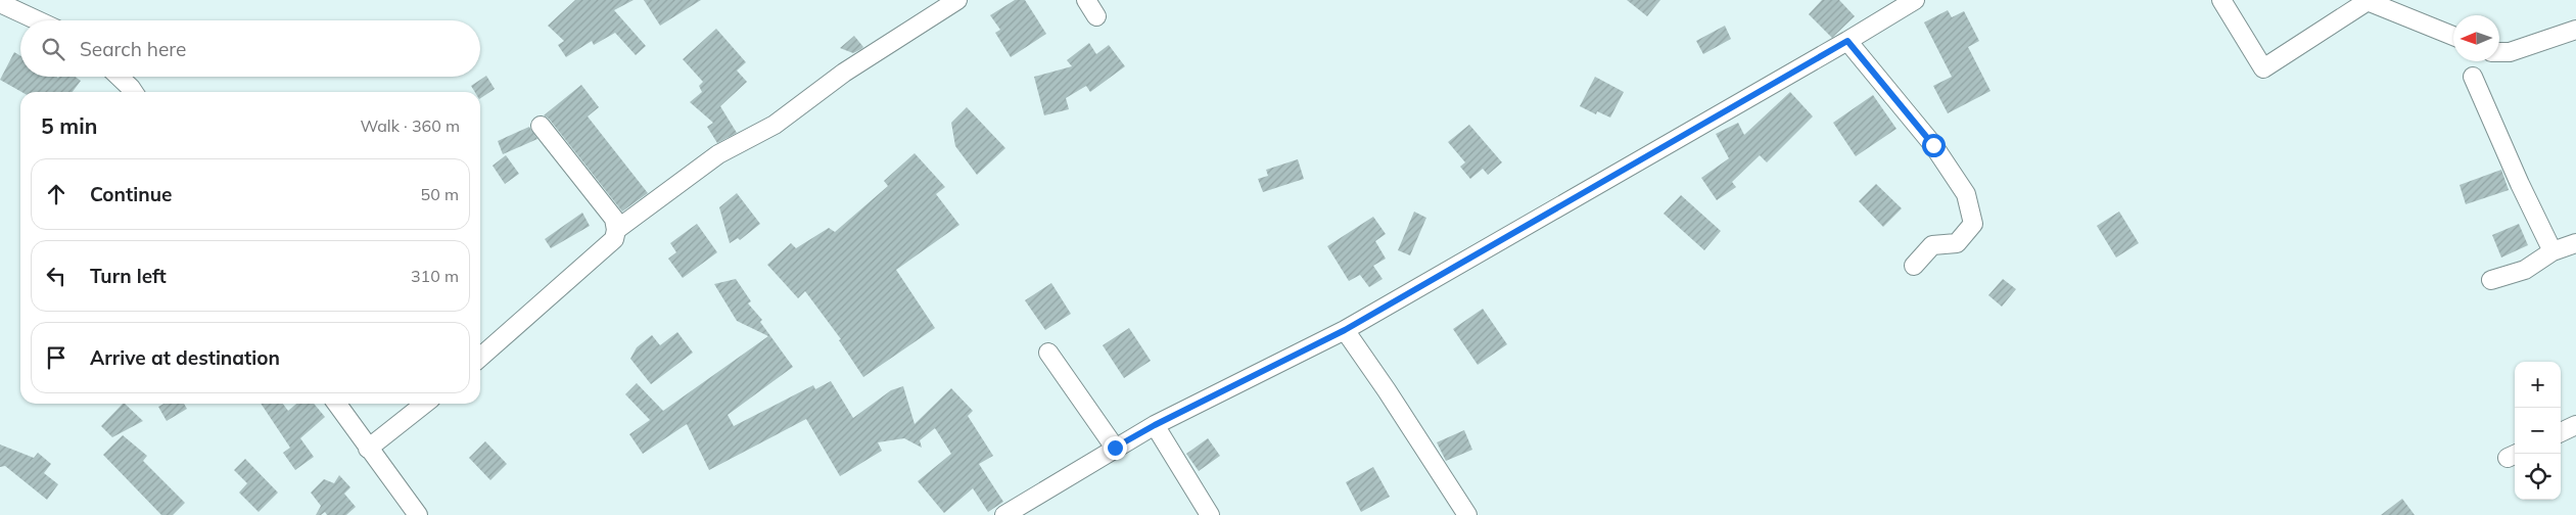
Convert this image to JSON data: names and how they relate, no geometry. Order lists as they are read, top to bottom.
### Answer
{
  "north": "left",
  "page": {
    "search": "Search here",
    "heading": ["5 min", "Walk · 360 m"],
    "list": [
      ["Continue", "50 m"],
      ["Turn left", "310 m"],
      "Arrive at destination"
    ],
    "map_buttons": ["+", "−"]
  }
}
